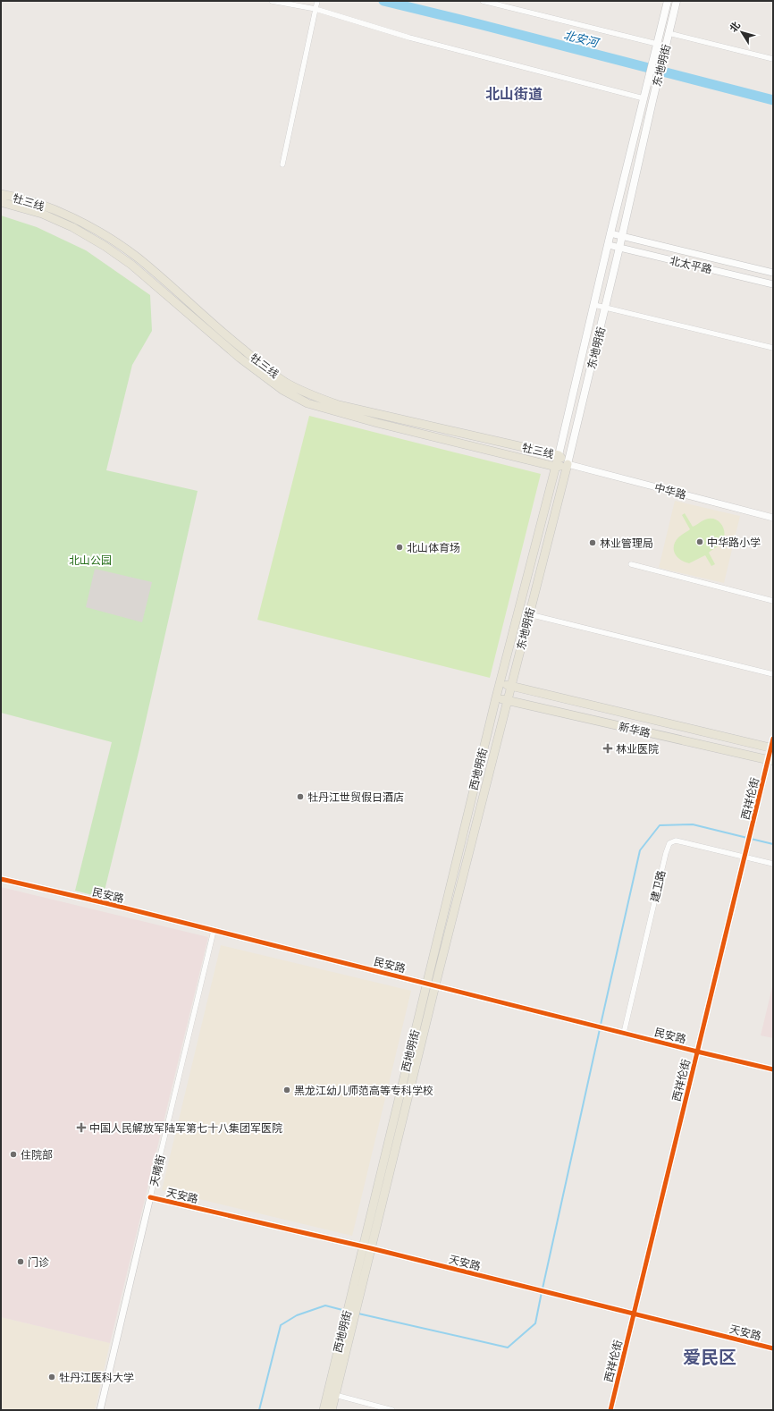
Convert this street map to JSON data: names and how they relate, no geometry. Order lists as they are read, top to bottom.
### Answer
{
  "streets": {
    "main road": [
      "东地明街",
      "牡三线",
      "新华路",
      "西地明街"
    ],
    "street": [
      "北太平路",
      "中华路",
      "西祥伦街",
      "建卫路",
      "民安路",
      "天晴街",
      "天安路"
    ]
  },
  "crossings": [
    ["东地明街", "牡三线"],
    ["东地明街", "北太平路"],
    ["东地明街", "中华路"],
    ["东地明街", "新华路"],
    ["东地明街", "西地明街"],
    ["牡三线", "中华路"],
    ["新华路", "西地明街"],
    ["新华路", "西祥伦街"],
    ["西地明街", "民安路"],
    ["西地明街", "天安路"],
    ["西祥伦街", "建卫路"],
    ["西祥伦街", "民安路"],
    ["西祥伦街", "天安路"],
    ["建卫路", "民安路"],
    ["民安路", "天晴街"],
    ["天晴街", "天安路"]
  ],
  "districts": ["北山街道", "爱民区"],
  "water": ["北安河"],
  "parks": ["北山公园"],
  "places": {
    "other": [
      "中华路小学",
      "林业管理局",
      "北山体育场",
      "牡丹江世贸假日酒店",
      "黑龙江幼儿师范高等专科学校",
      "住院部",
      "门诊",
      "牡丹江医科大学"
    ],
    "health": ["林业医院", "中国人民解放军陆军第七十八集团军医院"]
  },
  "north": "top left"
}
